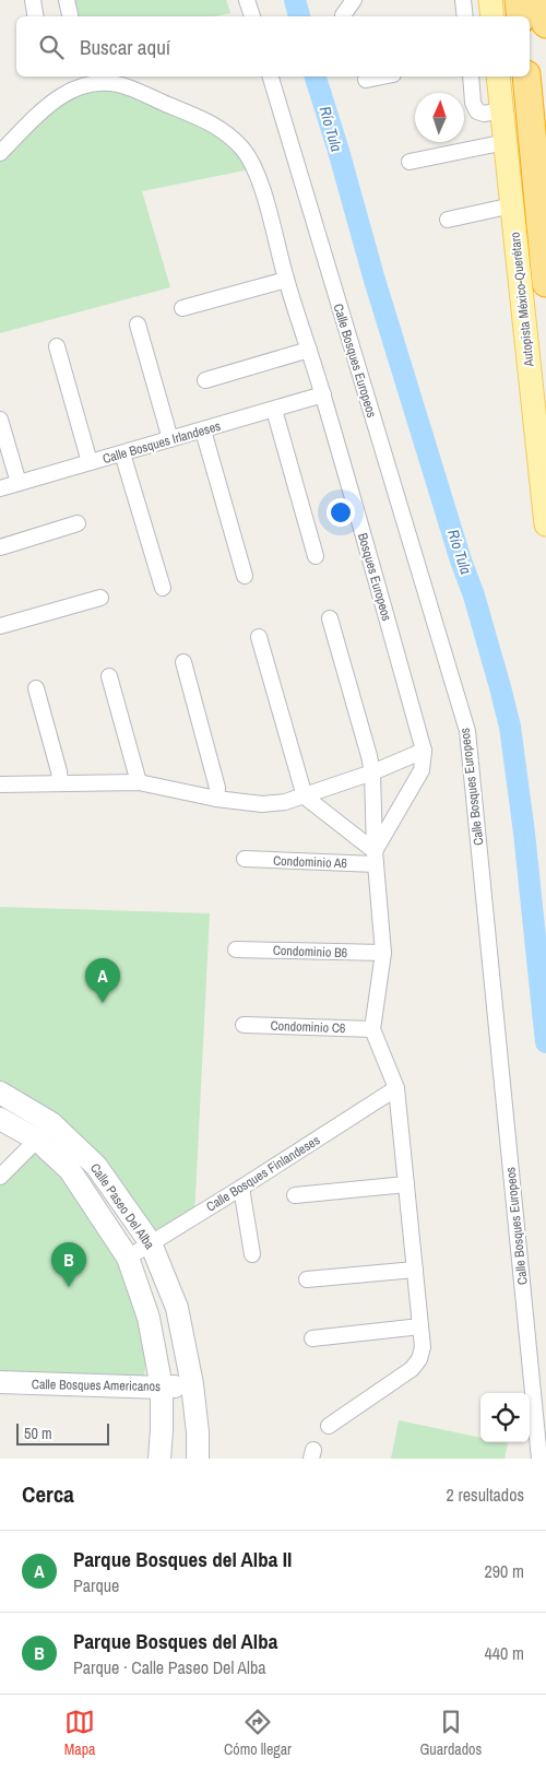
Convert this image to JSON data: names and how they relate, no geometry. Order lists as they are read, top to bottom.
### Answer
{
  "streets": {
    "main road": ["Autopista México-Querétaro"],
    "street": [
      "Calle Bosques Europeos",
      "Calle Bosques Irlandeses",
      "Bosques Europeos",
      "Condominio A6",
      "Condominio B6",
      "Condominio C6",
      "Calle Bosques Finlandeses",
      "Calle Paseo Del Alba",
      "Calle Bosques Americanos"
    ]
  },
  "crossings": [
    ["Calle Bosques Irlandeses", "Bosques Europeos"],
    ["Bosques Europeos", "Condominio A6"],
    ["Calle Bosques Finlandeses", "Calle Paseo Del Alba"],
    ["Calle Paseo Del Alba", "Calle Bosques Americanos"]
  ],
  "water": ["Río Tula"],
  "scale_bar": "50 m",
  "north": "top",
  "page": {
    "search": "Buscar aquí",
    "pins": ["A", "B"],
    "scale": "50 m",
    "heading": ["Cerca", "2 resultados"],
    "list": [
      {
        "mark": "A",
        "name": "Parque Bosques del Alba II",
        "note": "Parque",
        "value": "290 m"
      },
      {
        "mark": "B",
        "name": "Parque Bosques del Alba",
        "note": "Parque · Calle Paseo Del Alba",
        "value": "440 m"
      }
    ],
    "nav": ["Mapa", "Cómo llegar", "Guardados"]
  }
}
